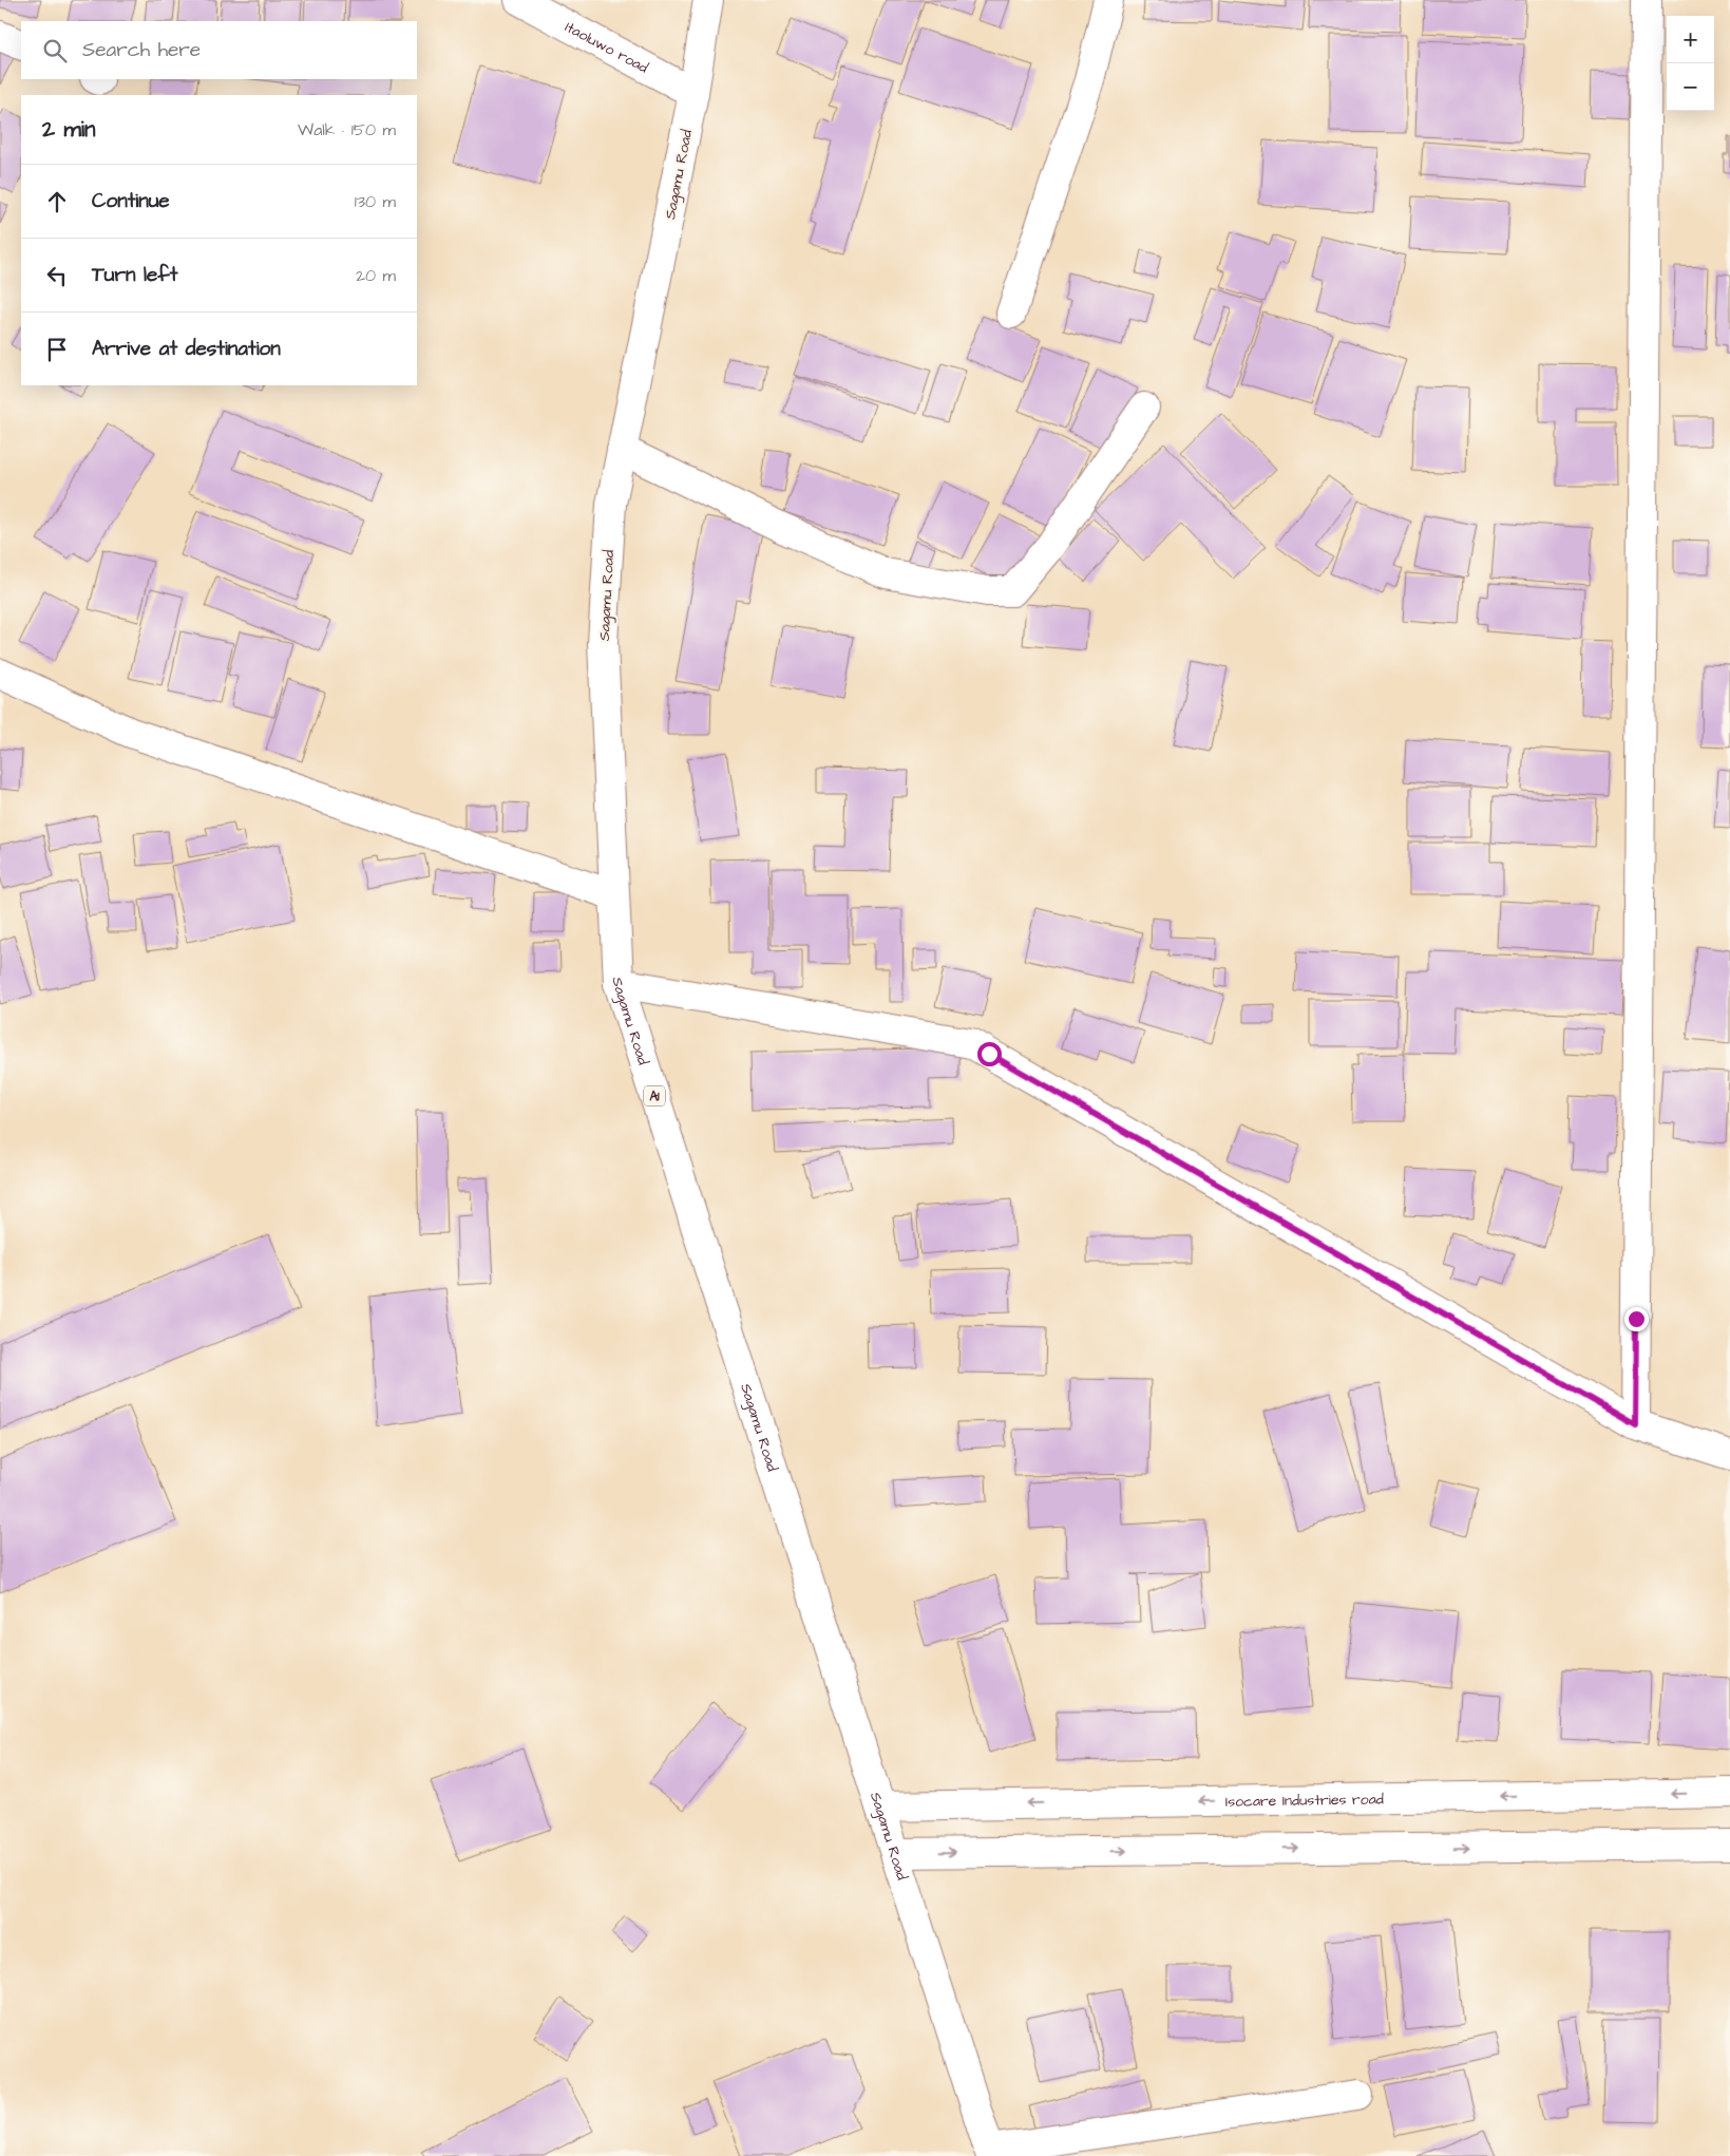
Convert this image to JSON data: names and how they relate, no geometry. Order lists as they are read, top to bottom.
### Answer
{
  "streets": {
    "main road": [
      "Itaoluwo road",
      "Sagamu Road",
      "A1",
      "Isocare Industries road"
    ]
  },
  "crossings": [
    ["Itaoluwo road", "Sagamu Road"],
    ["Sagamu Road", "Isocare Industries road"]
  ],
  "page": {
    "map_buttons": ["+", "−"],
    "search": "Search here",
    "heading": ["2 min", "Walk · 150 m"],
    "list": [
      ["Continue", "130 m"],
      ["Turn left", "20 m"],
      "Arrive at destination"
    ]
  }
}
